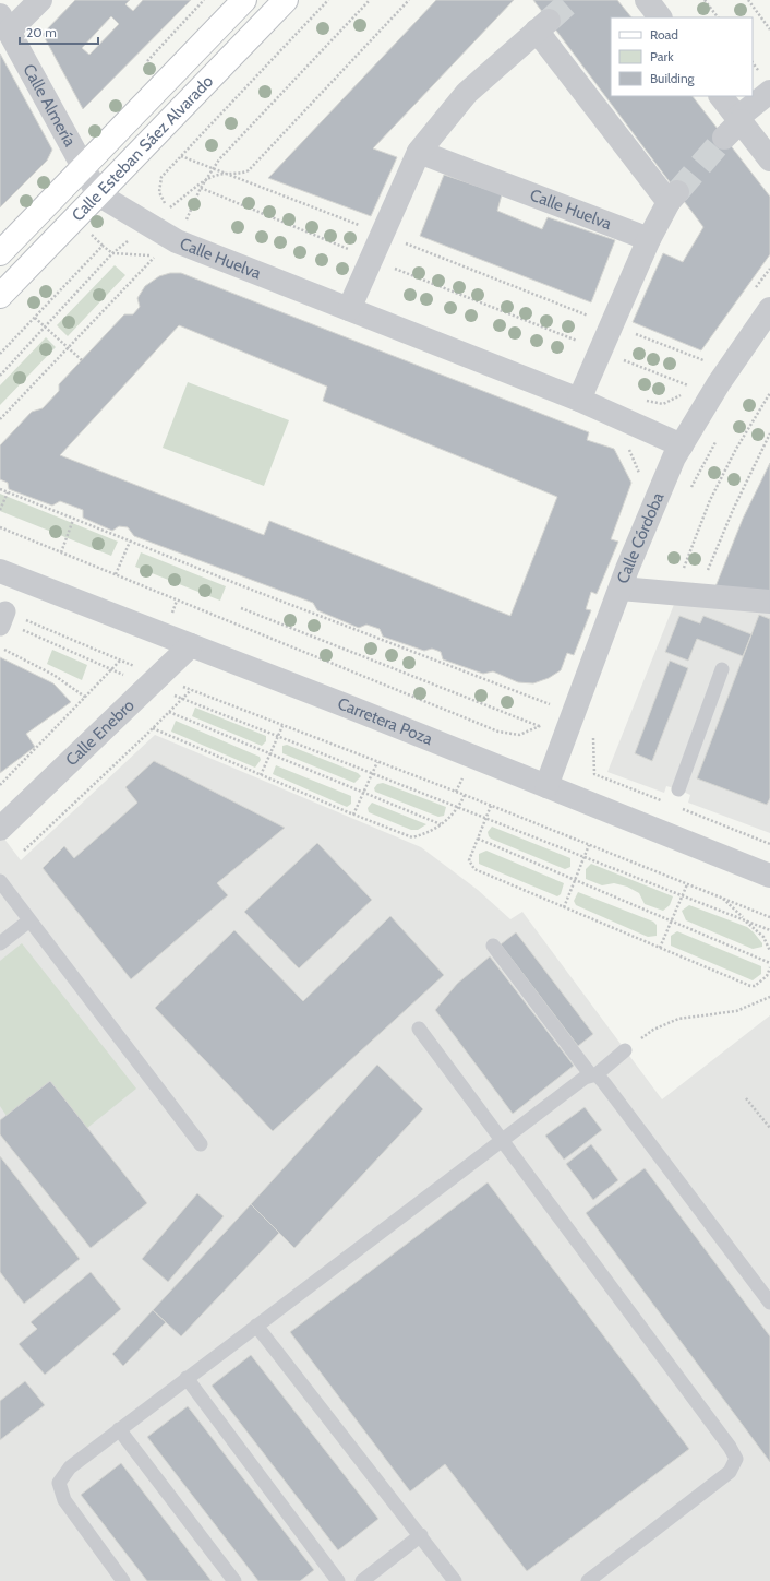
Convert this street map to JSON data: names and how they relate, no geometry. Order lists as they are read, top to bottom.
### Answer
{
  "streets": {
    "main road": ["Calle Esteban Sáez Alvarado"],
    "street": [
      "Calle Almería",
      "Calle Huelva",
      "Calle Córdoba",
      "Carretera Poza",
      "Calle Enebro"
    ]
  },
  "crossings": [
    ["Calle Almería", "Calle Esteban Sáez Alvarado"],
    ["Calle Almería", "Calle Huelva"],
    ["Calle Esteban Sáez Alvarado", "Calle Huelva"],
    ["Calle Huelva", "Calle Córdoba"],
    ["Calle Córdoba", "Carretera Poza"],
    ["Carretera Poza", "Calle Enebro"]
  ],
  "legend": ["Road", "Park", "Building"],
  "scale_bar": "20 m"
}
